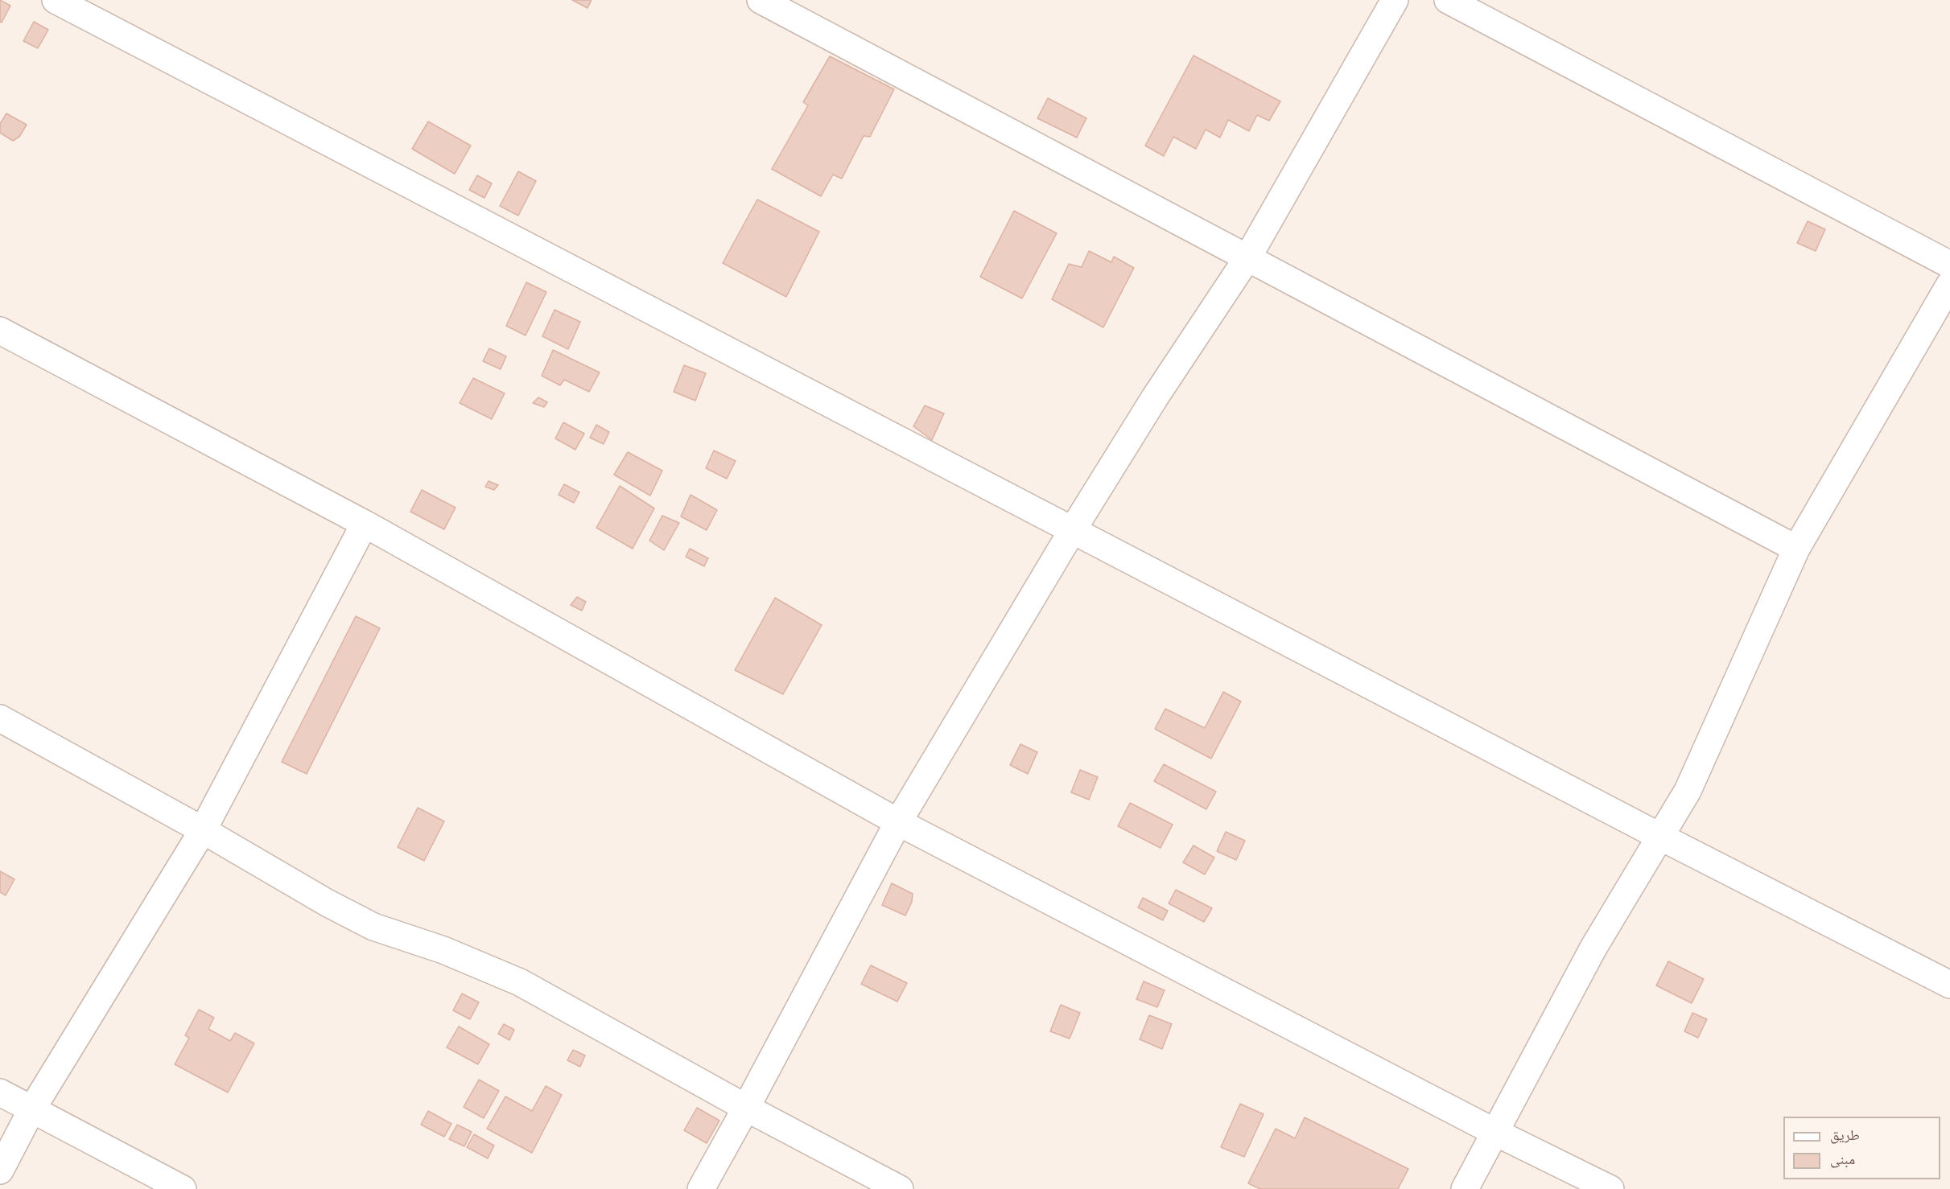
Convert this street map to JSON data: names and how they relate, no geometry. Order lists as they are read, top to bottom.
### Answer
{
  "legend": ["طريق", "مبنى"]
}
